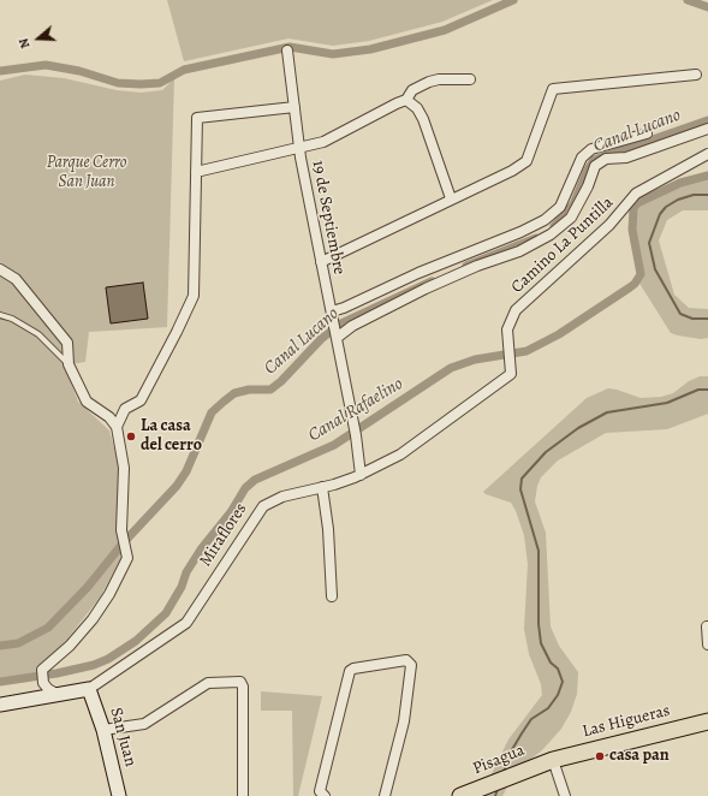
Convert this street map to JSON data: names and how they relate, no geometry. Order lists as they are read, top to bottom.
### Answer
{
  "streets": {
    "main road": ["Las Higueras", "Pisagua"],
    "street": [
      "19 de Septiembre",
      "Camino La Puntilla",
      "Miraflores",
      "San Juan"
    ]
  },
  "crossings": [
    ["19 de Septiembre", "Miraflores"],
    ["Camino La Puntilla", "Miraflores"],
    ["Miraflores", "San Juan"],
    ["Las Higueras", "Pisagua"]
  ],
  "water": ["Canal Lucano", "Canal Rafaelino"],
  "parks": ["Parque Cerro San Juan"],
  "places": ["La casa del cerro", "casa pan"],
  "north": "left"
}
